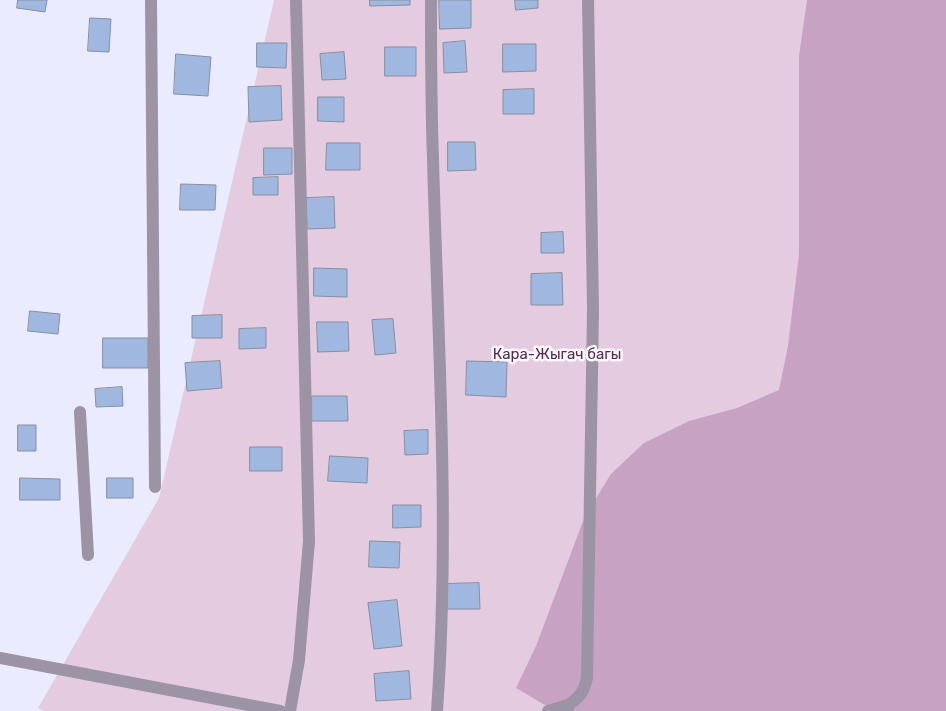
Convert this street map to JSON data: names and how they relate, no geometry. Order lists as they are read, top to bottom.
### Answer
{
  "parks": ["Кара-Жыгач багы"]
}
